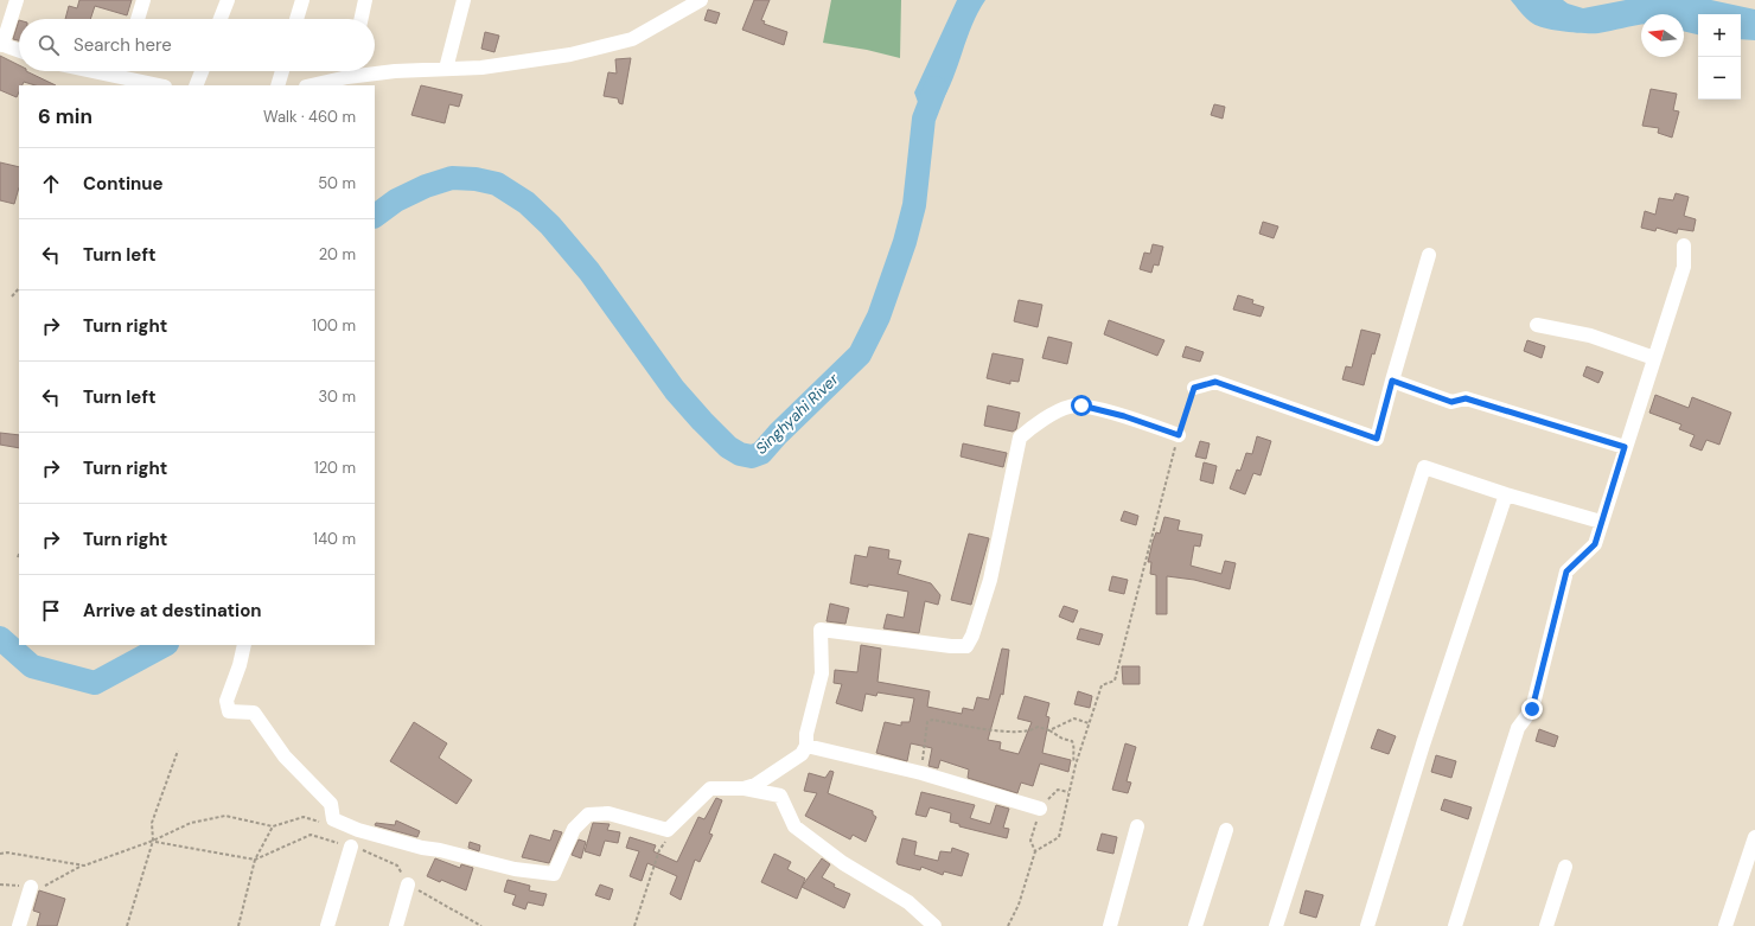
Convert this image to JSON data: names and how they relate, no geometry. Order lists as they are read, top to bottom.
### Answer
{
  "water": ["Singhyahi River"],
  "north": "left",
  "page": {
    "map_buttons": ["+", "−"],
    "search": "Search here",
    "heading": ["6 min", "Walk · 460 m"],
    "list": [
      ["Continue", "50 m"],
      ["Turn left", "20 m"],
      ["Turn right", "100 m"],
      ["Turn left", "30 m"],
      ["Turn right", "120 m"],
      ["Turn right", "140 m"],
      "Arrive at destination"
    ]
  }
}
